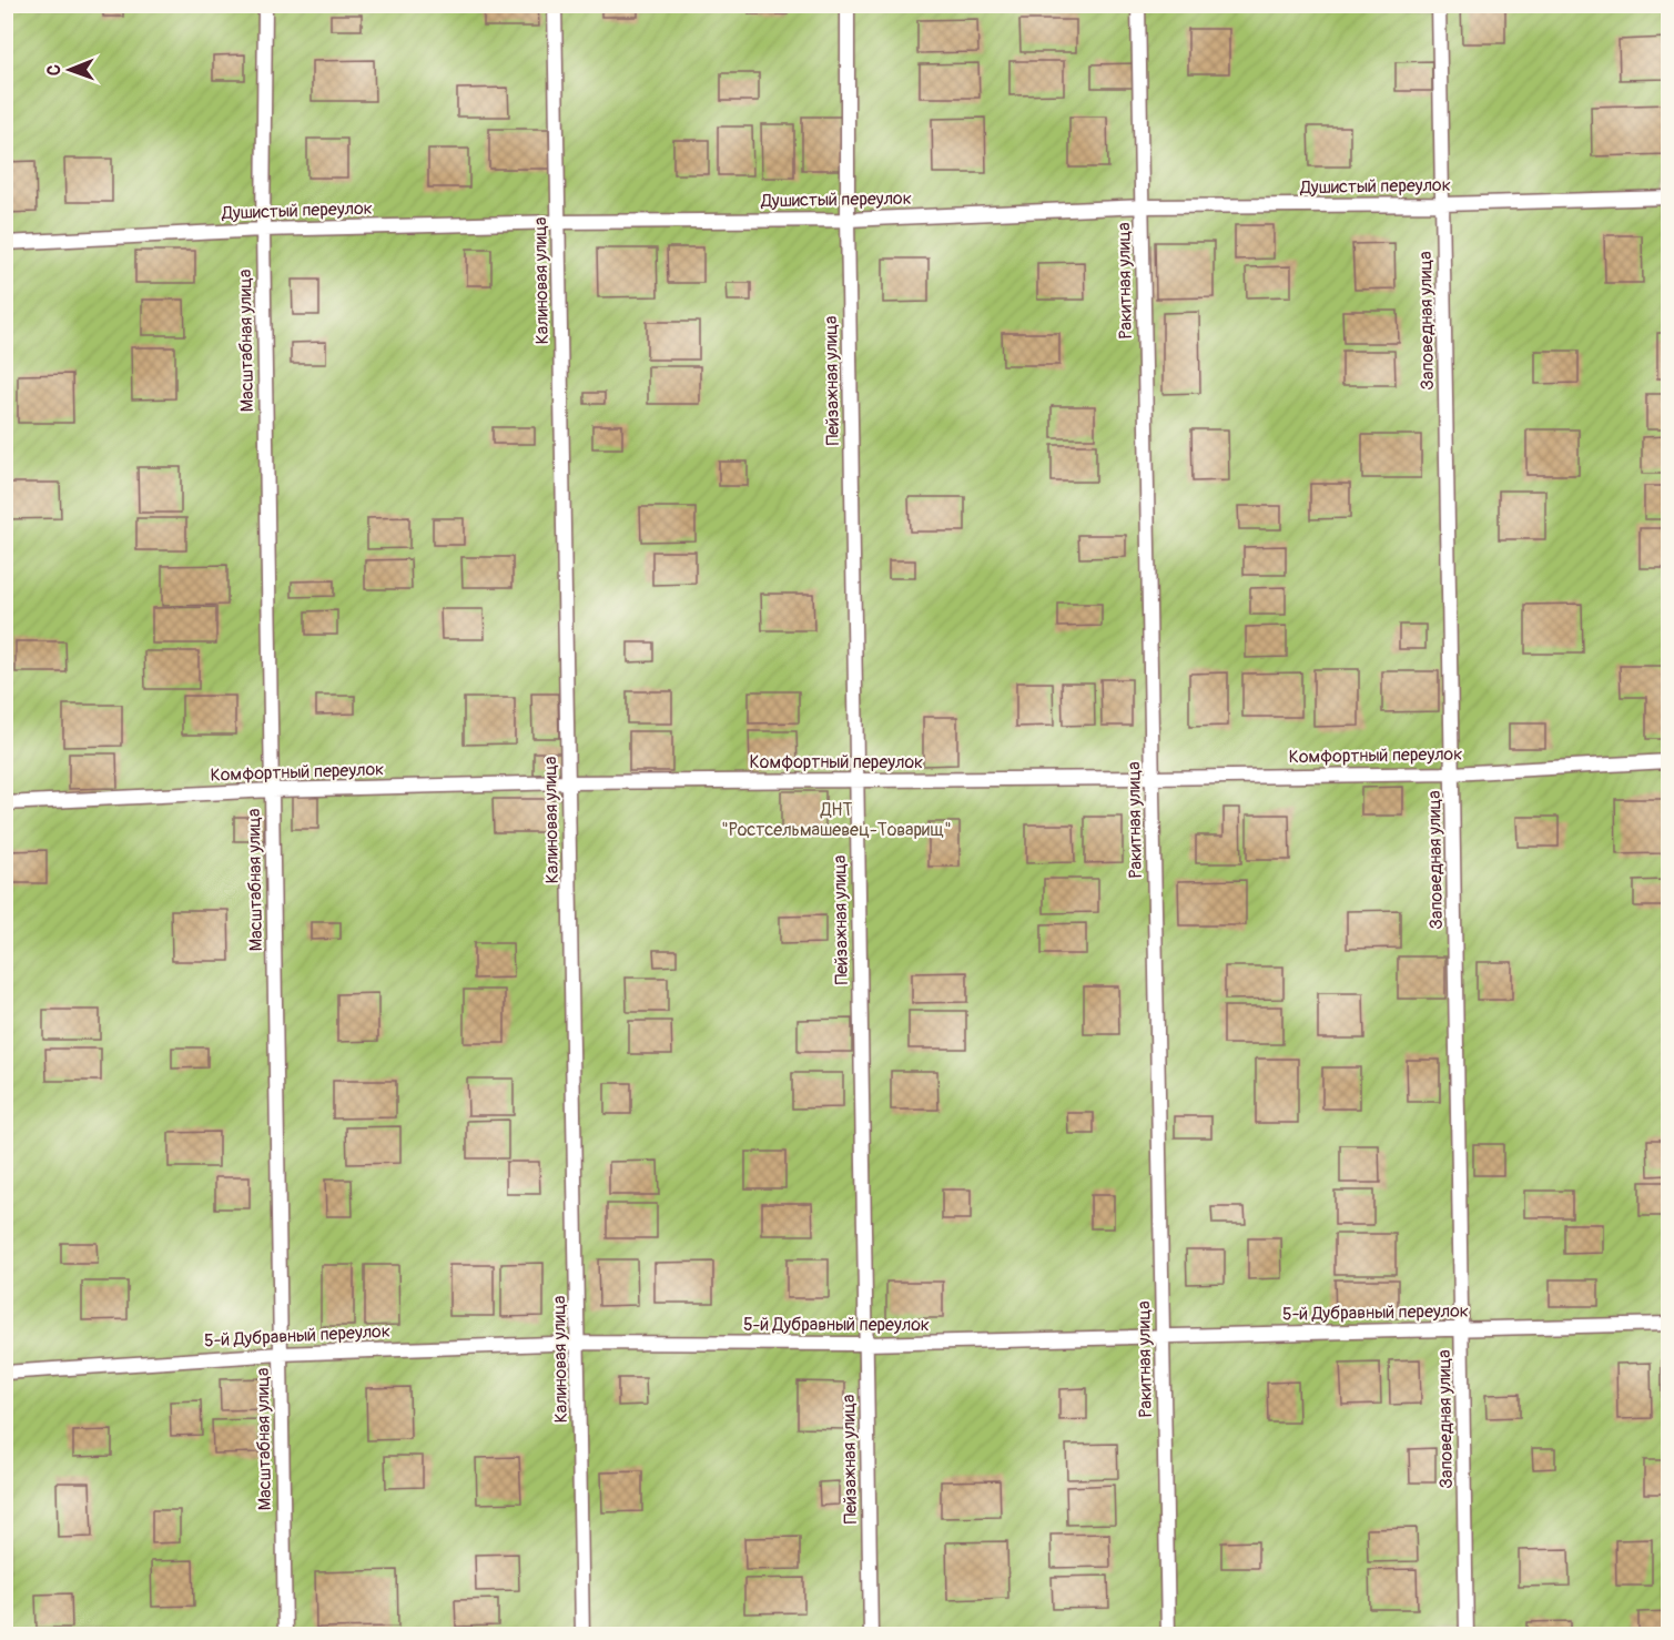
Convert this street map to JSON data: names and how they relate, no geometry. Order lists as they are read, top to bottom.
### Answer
{
  "streets": {
    "lane": [
      "Душистый переулок",
      "Калиновая улица",
      "Ракитная улица",
      "Заповедная улица",
      "Масштабная улица",
      "Пейзажная улица",
      "Комфортный переулок",
      "5-й Дубравный переулок"
    ]
  },
  "crossings": [
    ["Душистый переулок", "Калиновая улица"],
    ["Душистый переулок", "Ракитная улица"],
    ["Душистый переулок", "Заповедная улица"],
    ["Душистый переулок", "Масштабная улица"],
    ["Душистый переулок", "Пейзажная улица"],
    ["Калиновая улица", "Комфортный переулок"],
    ["Калиновая улица", "5-й Дубравный переулок"],
    ["Ракитная улица", "Комфортный переулок"],
    ["Ракитная улица", "5-й Дубравный переулок"],
    ["Заповедная улица", "Комфортный переулок"],
    ["Заповедная улица", "5-й Дубравный переулок"],
    ["Масштабная улица", "Комфортный переулок"],
    ["Масштабная улица", "5-й Дубравный переулок"],
    ["Пейзажная улица", "Комфортный переулок"],
    ["Пейзажная улица", "5-й Дубравный переулок"]
  ],
  "parks": ["ДНТ \"Ростсельмашевец-Товарищ\""],
  "north": "left"
}
